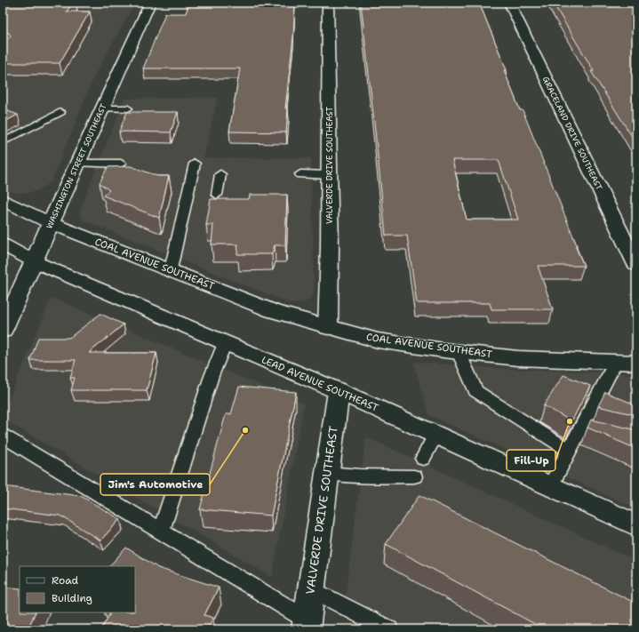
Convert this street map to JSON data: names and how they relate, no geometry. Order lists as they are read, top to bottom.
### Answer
{
  "streets": {
    "street": [
      "GRACELAND DRIVE SOUTHEAST",
      "VALVERDE DRIVE SOUTHEAST",
      "WASHINGTON STREET SOUTHEAST",
      "COAL AVENUE SOUTHEAST",
      "LEAD AVENUE SOUTHEAST"
    ]
  },
  "crossings": [
    ["VALVERDE DRIVE SOUTHEAST", "COAL AVENUE SOUTHEAST"],
    ["VALVERDE DRIVE SOUTHEAST", "LEAD AVENUE SOUTHEAST"],
    ["WASHINGTON STREET SOUTHEAST", "COAL AVENUE SOUTHEAST"],
    ["WASHINGTON STREET SOUTHEAST", "LEAD AVENUE SOUTHEAST"]
  ],
  "places": ["Fill-Up", "Jim's Automotive"],
  "legend": ["Road", "Building"]
}
